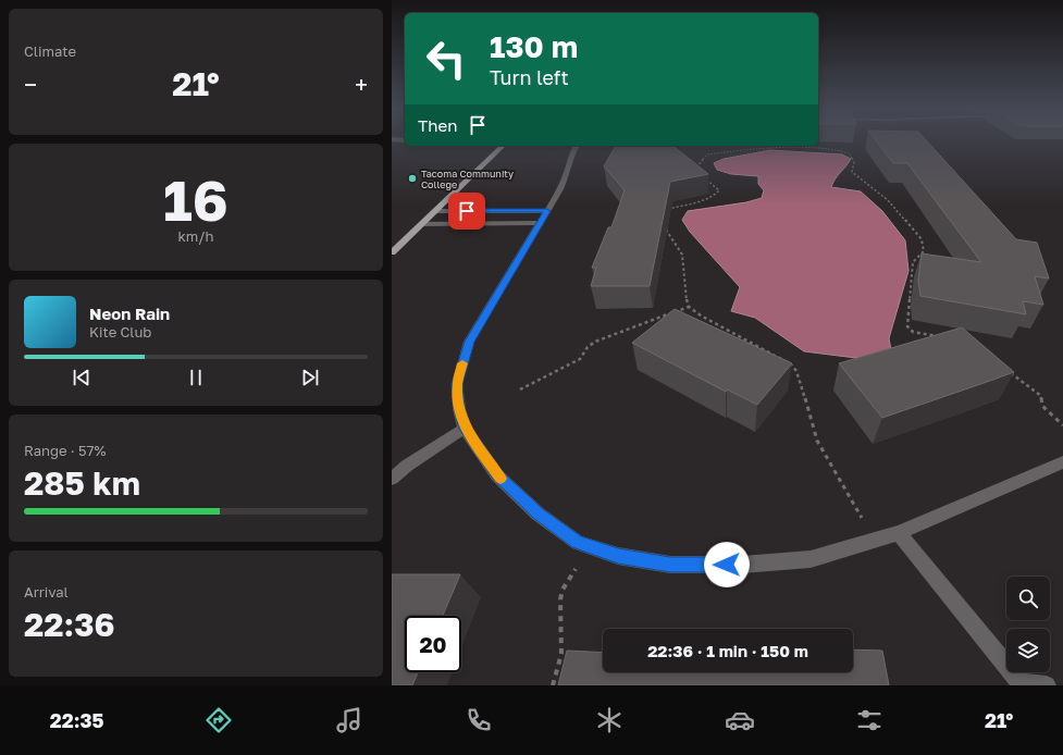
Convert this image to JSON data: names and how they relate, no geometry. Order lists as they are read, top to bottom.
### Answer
{
  "places": ["Tacoma Community College"],
  "page": {
    "tile": [
      "Climate",
      ["16", "km/h"],
      ["Range · 57%", "285 km"],
      ["Arrival", "22:36"]
    ],
    "turn": ["130 m", "Turn left"],
    "heat": ["−", "21°", "+"],
    "then": "Then",
    "song": ["Neon Rain", "Kite Club"],
    "limit": "20",
    "trip": "22:36 · 1 min · 150 m",
    "tabs": ["22:35", "21°"]
  }
}
